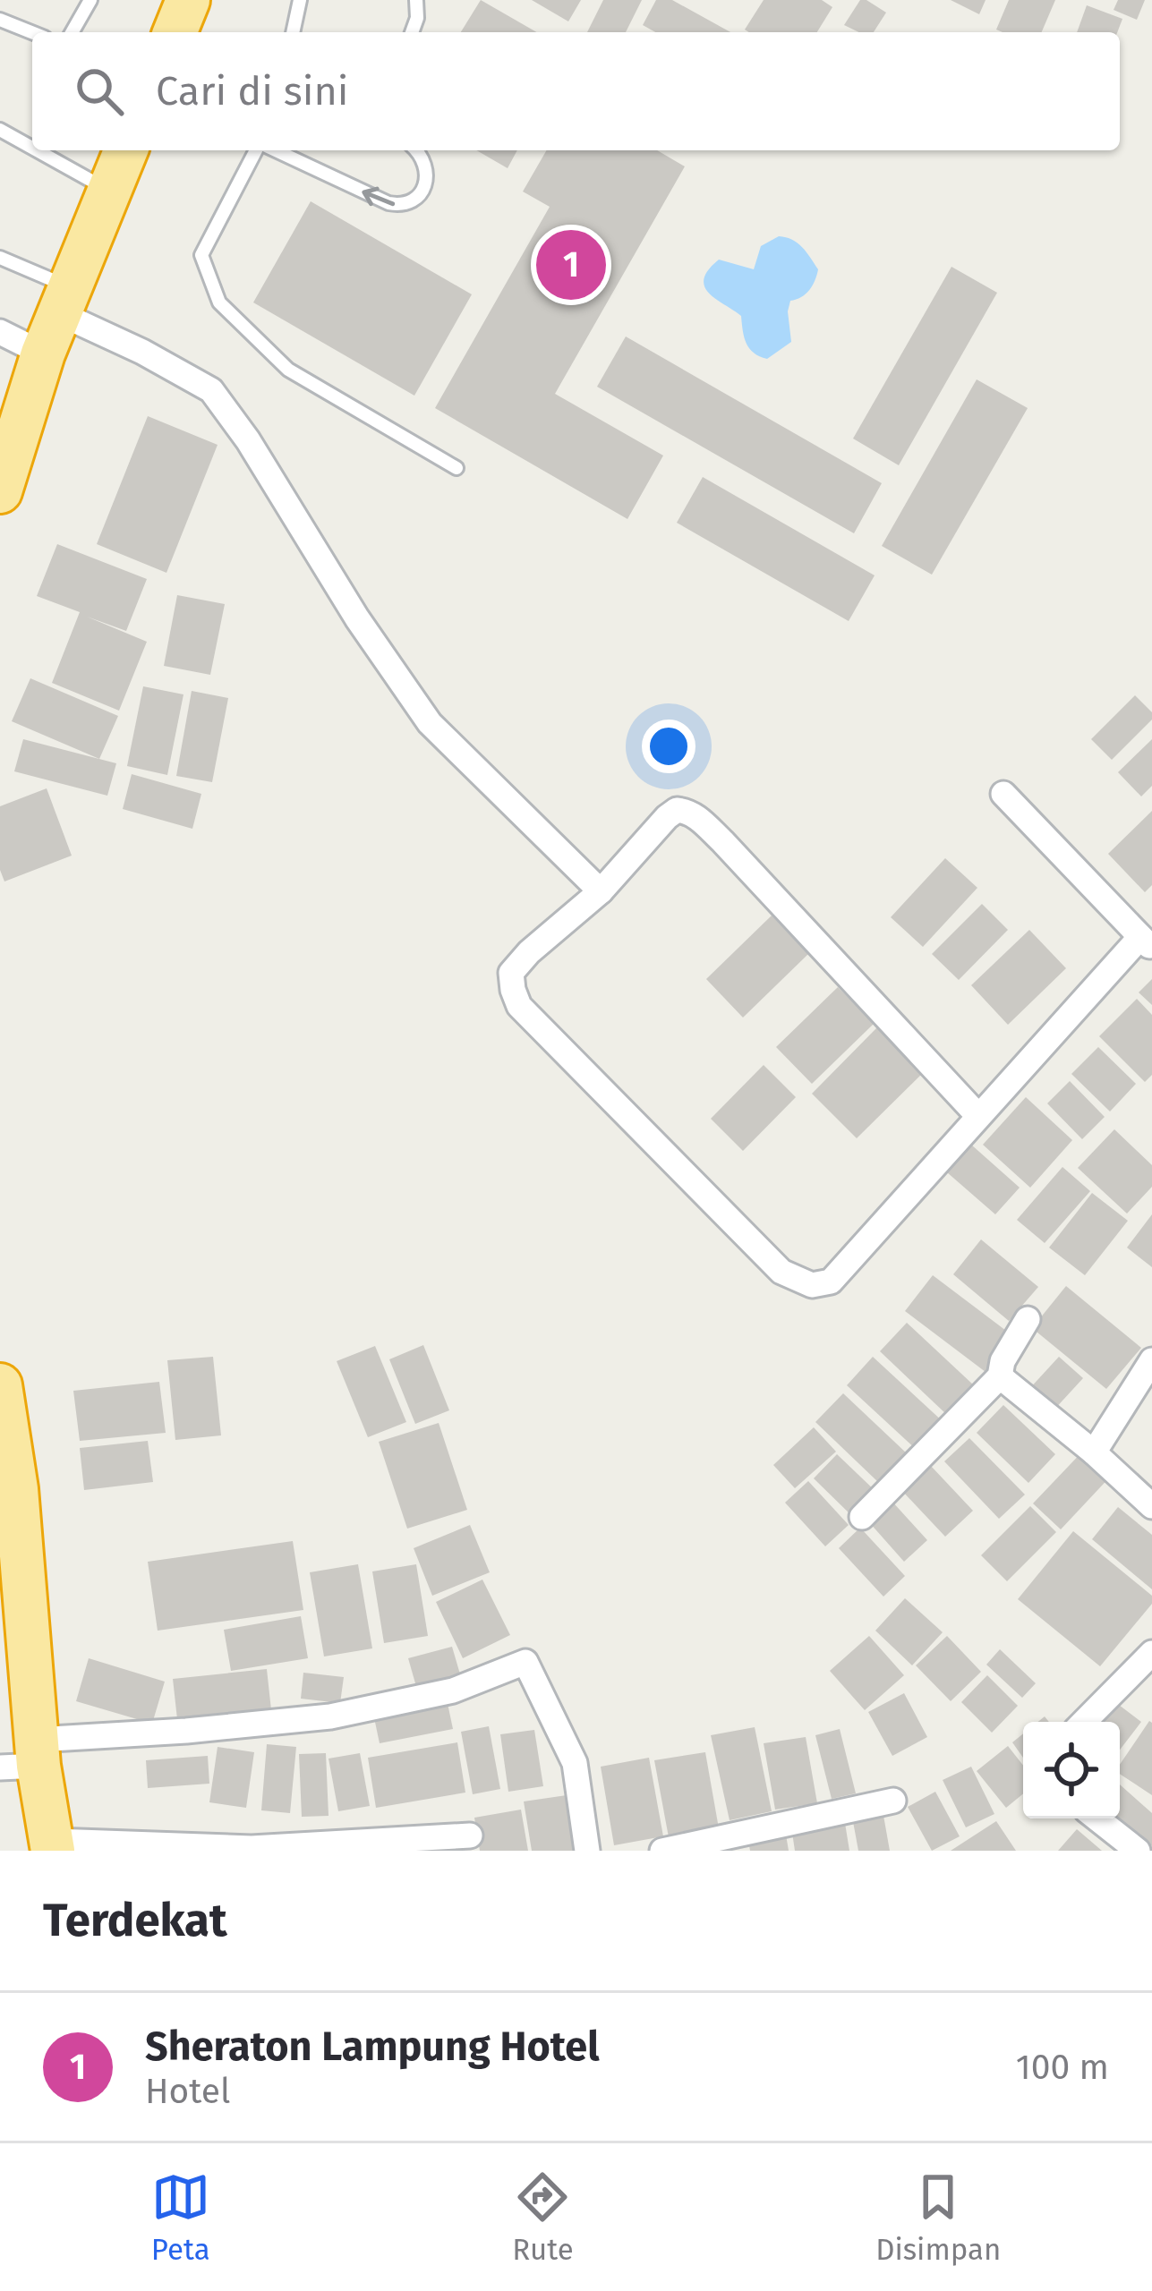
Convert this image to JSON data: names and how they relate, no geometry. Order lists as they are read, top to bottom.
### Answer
{
  "page": {
    "search": "Cari di sini",
    "pins": "1",
    "heading": "Terdekat",
    "list": [
      {
        "mark": "1",
        "name": "Sheraton Lampung Hotel",
        "note": "Hotel",
        "value": "100 m"
      }
    ],
    "nav": ["Peta", "Rute", "Disimpan"]
  }
}
